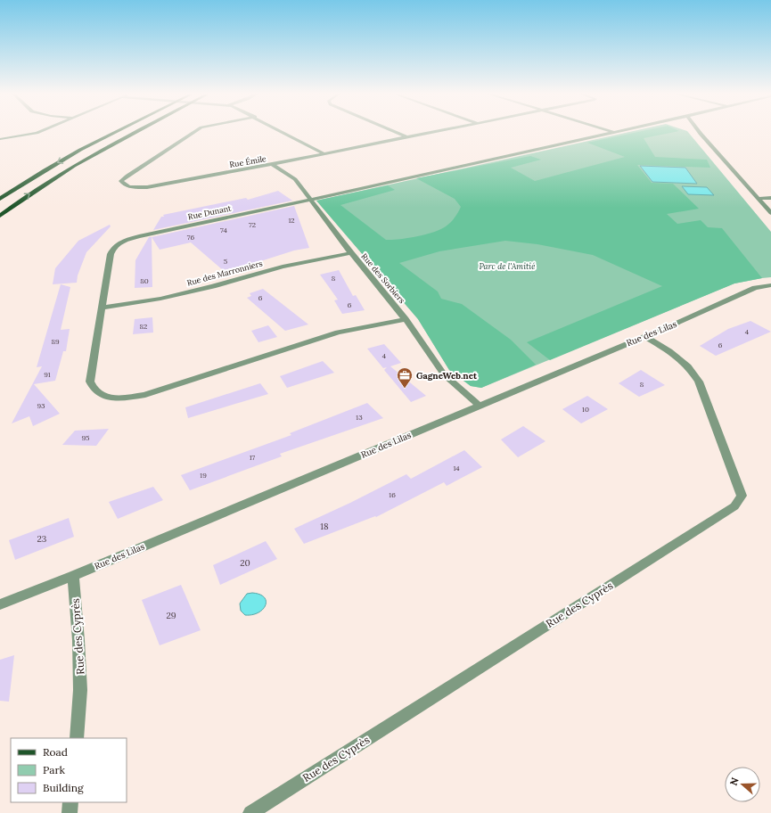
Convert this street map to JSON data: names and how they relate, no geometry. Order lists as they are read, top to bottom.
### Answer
{
  "streets": {
    "street": [
      "Rue Émile",
      "Rue Dunant",
      "Rue des Marronniers",
      "Rue des Sorbiers",
      "Rue des Lilas",
      "Rue des Cyprès"
    ]
  },
  "crossings": [
    ["Rue Émile", "Rue des Sorbiers"],
    ["Rue Dunant", "Rue des Marronniers"],
    ["Rue Dunant", "Rue des Sorbiers"],
    ["Rue des Marronniers", "Rue des Sorbiers"],
    ["Rue des Sorbiers", "Rue des Lilas"],
    ["Rue des Lilas", "Rue des Cyprès"]
  ],
  "parks": ["Parc de l'Amitié"],
  "places": {
    "office": ["GagneWeb.net"]
  },
  "house_numbers": [
    "12",
    "72",
    "74",
    "76",
    "5",
    "8",
    "80",
    "6",
    "6",
    "82",
    "4",
    "89",
    "6",
    "4",
    "91",
    "8",
    "93",
    "10",
    "13",
    "95",
    "17",
    "14",
    "19",
    "16",
    "18",
    "23",
    "20",
    "29"
  ],
  "legend": ["Road", "Park", "Building"],
  "north": "left"
}
